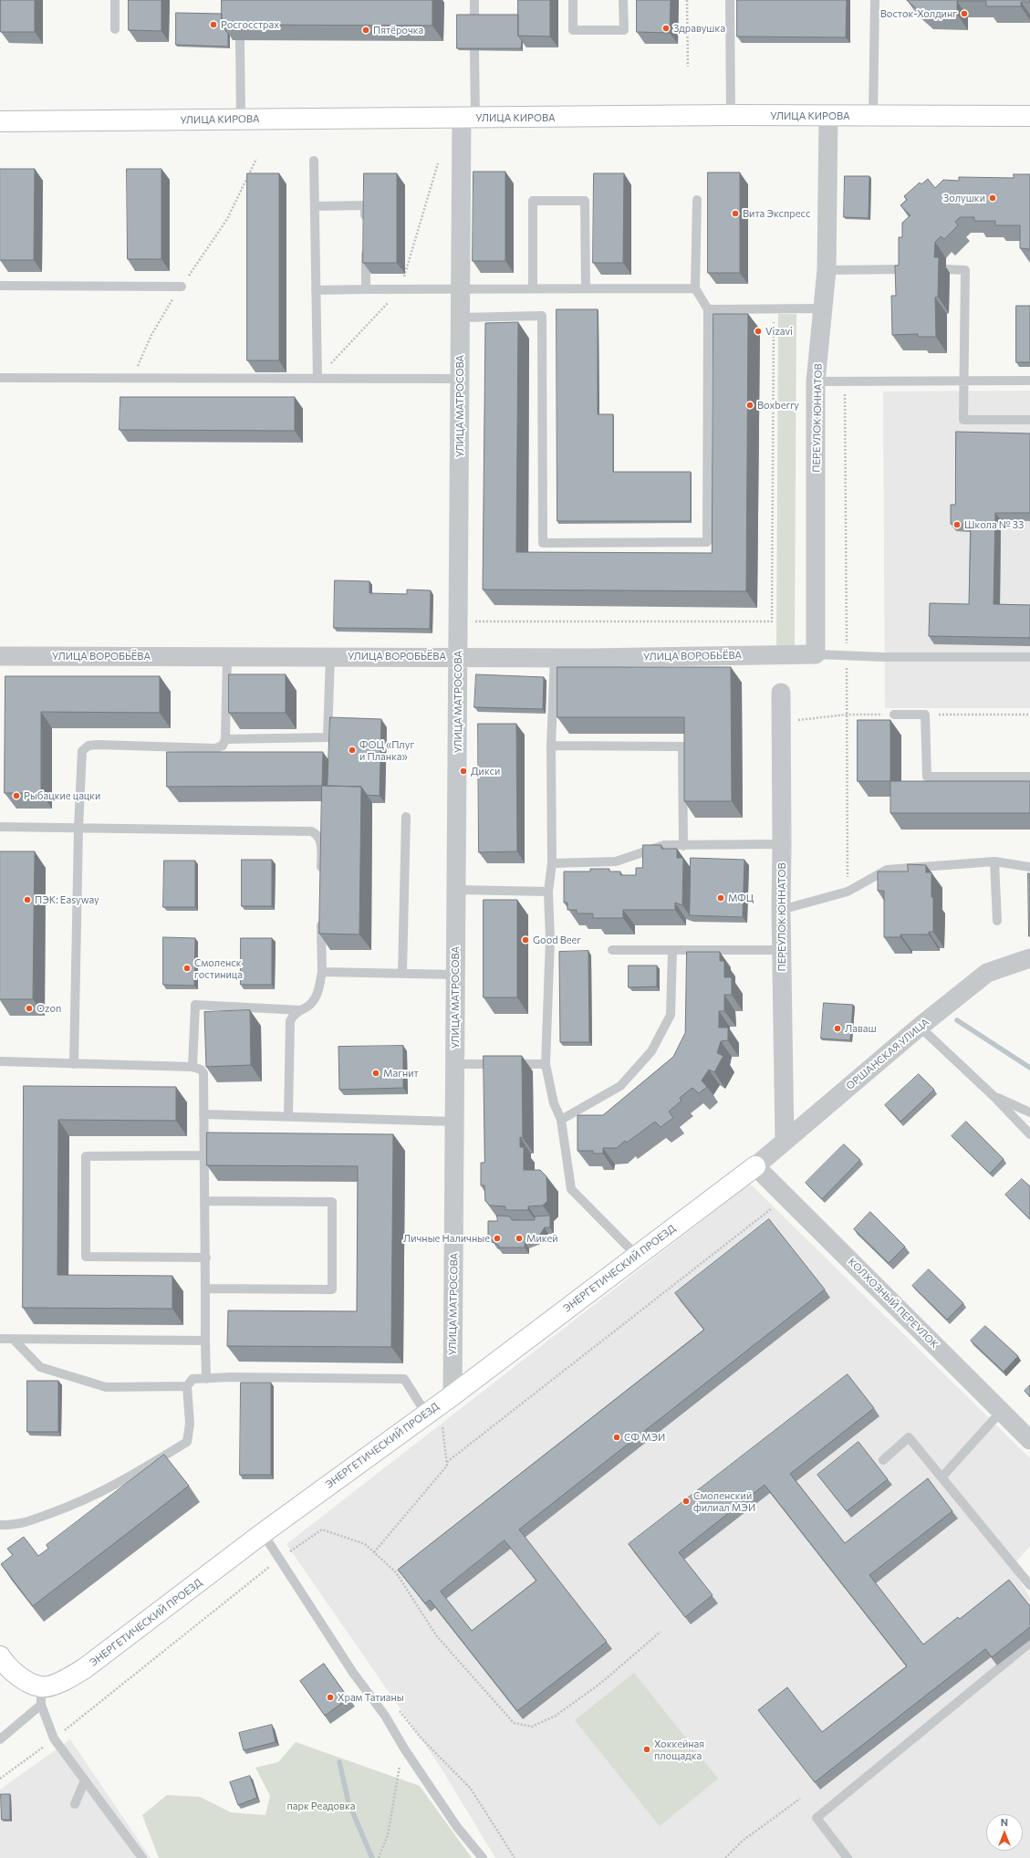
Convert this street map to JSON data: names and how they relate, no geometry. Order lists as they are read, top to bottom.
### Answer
{
  "streets": {
    "main road": ["УЛИЦА КИРОВА", "ЭНЕРГЕТИЧЕСКИЙ ПРОЕЗД"],
    "street": [
      "УЛИЦА МАТРОСОВА",
      "ПЕРЕУЛОК ЮННАТОВ",
      "УЛИЦА ВОРОБЬЁВА",
      "ОРШАНСКАЯ УЛИЦА",
      "КОЛХОЗНЫЙ ПЕРЕУЛОК"
    ]
  },
  "crossings": [
    ["УЛИЦА КИРОВА", "УЛИЦА МАТРОСОВА"],
    ["УЛИЦА КИРОВА", "ПЕРЕУЛОК ЮННАТОВ"],
    ["УЛИЦА МАТРОСОВА", "УЛИЦА ВОРОБЬЁВА"],
    ["УЛИЦА МАТРОСОВА", "ЭНЕРГЕТИЧЕСКИЙ ПРОЕЗД"],
    ["ПЕРЕУЛОК ЮННАТОВ", "УЛИЦА ВОРОБЬЁВА"],
    ["ПЕРЕУЛОК ЮННАТОВ", "ОРШАНСКАЯ УЛИЦА"],
    ["ОРШАНСКАЯ УЛИЦА", "ЭНЕРГЕТИЧЕСКИЙ ПРОЕЗД"],
    ["ОРШАНСКАЯ УЛИЦА", "КОЛХОЗНЫЙ ПЕРЕУЛОК"],
    ["ЭНЕРГЕТИЧЕСКИЙ ПРОЕЗД", "КОЛХОЗНЫЙ ПЕРЕУЛОК"]
  ],
  "parks": ["парк Реадовка"],
  "places": [
    "Восток-Холдинг",
    "Росгосстрах",
    "Здравушка",
    "Пятёрочка",
    "Золушки",
    "Вита Экспресс",
    "Vizavi",
    "Boxberry",
    "Школа № 33",
    "ФОЦ «Плуг и Планка»",
    "Дикси",
    "Рыбацкие цацки",
    "МФЦ",
    "ПЭК: Easyway",
    "Good Beer",
    "Смоленск гостиница",
    "Ozon",
    "Лаваш",
    "Магнит",
    "Личные Наличные",
    "Микей",
    "СФ МЭИ",
    "Смоленский филиал МЭИ",
    "Храм Татианы",
    "Хоккейная площадка"
  ],
  "north": "top"
}
